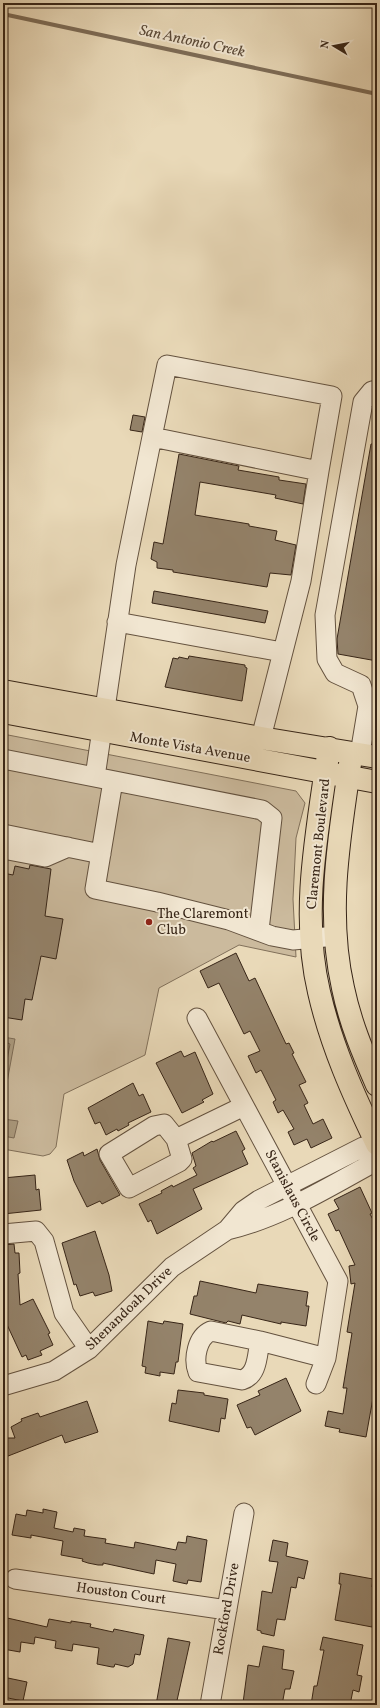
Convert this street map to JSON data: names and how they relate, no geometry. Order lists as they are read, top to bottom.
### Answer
{
  "streets": {
    "main road": ["Monte Vista Avenue", "Claremont Boulevard"],
    "street": [
      "Stanislaus Circle",
      "Shenandoah Drive",
      "Houston Court",
      "Rockford Drive"
    ]
  },
  "crossings": [
    ["Monte Vista Avenue", "Claremont Boulevard"],
    ["Claremont Boulevard", "Shenandoah Drive"],
    ["Stanislaus Circle", "Shenandoah Drive"],
    ["Houston Court", "Rockford Drive"]
  ],
  "water": ["San Antonio Creek"],
  "places": ["The Claremont Club"],
  "north": "left"
}
